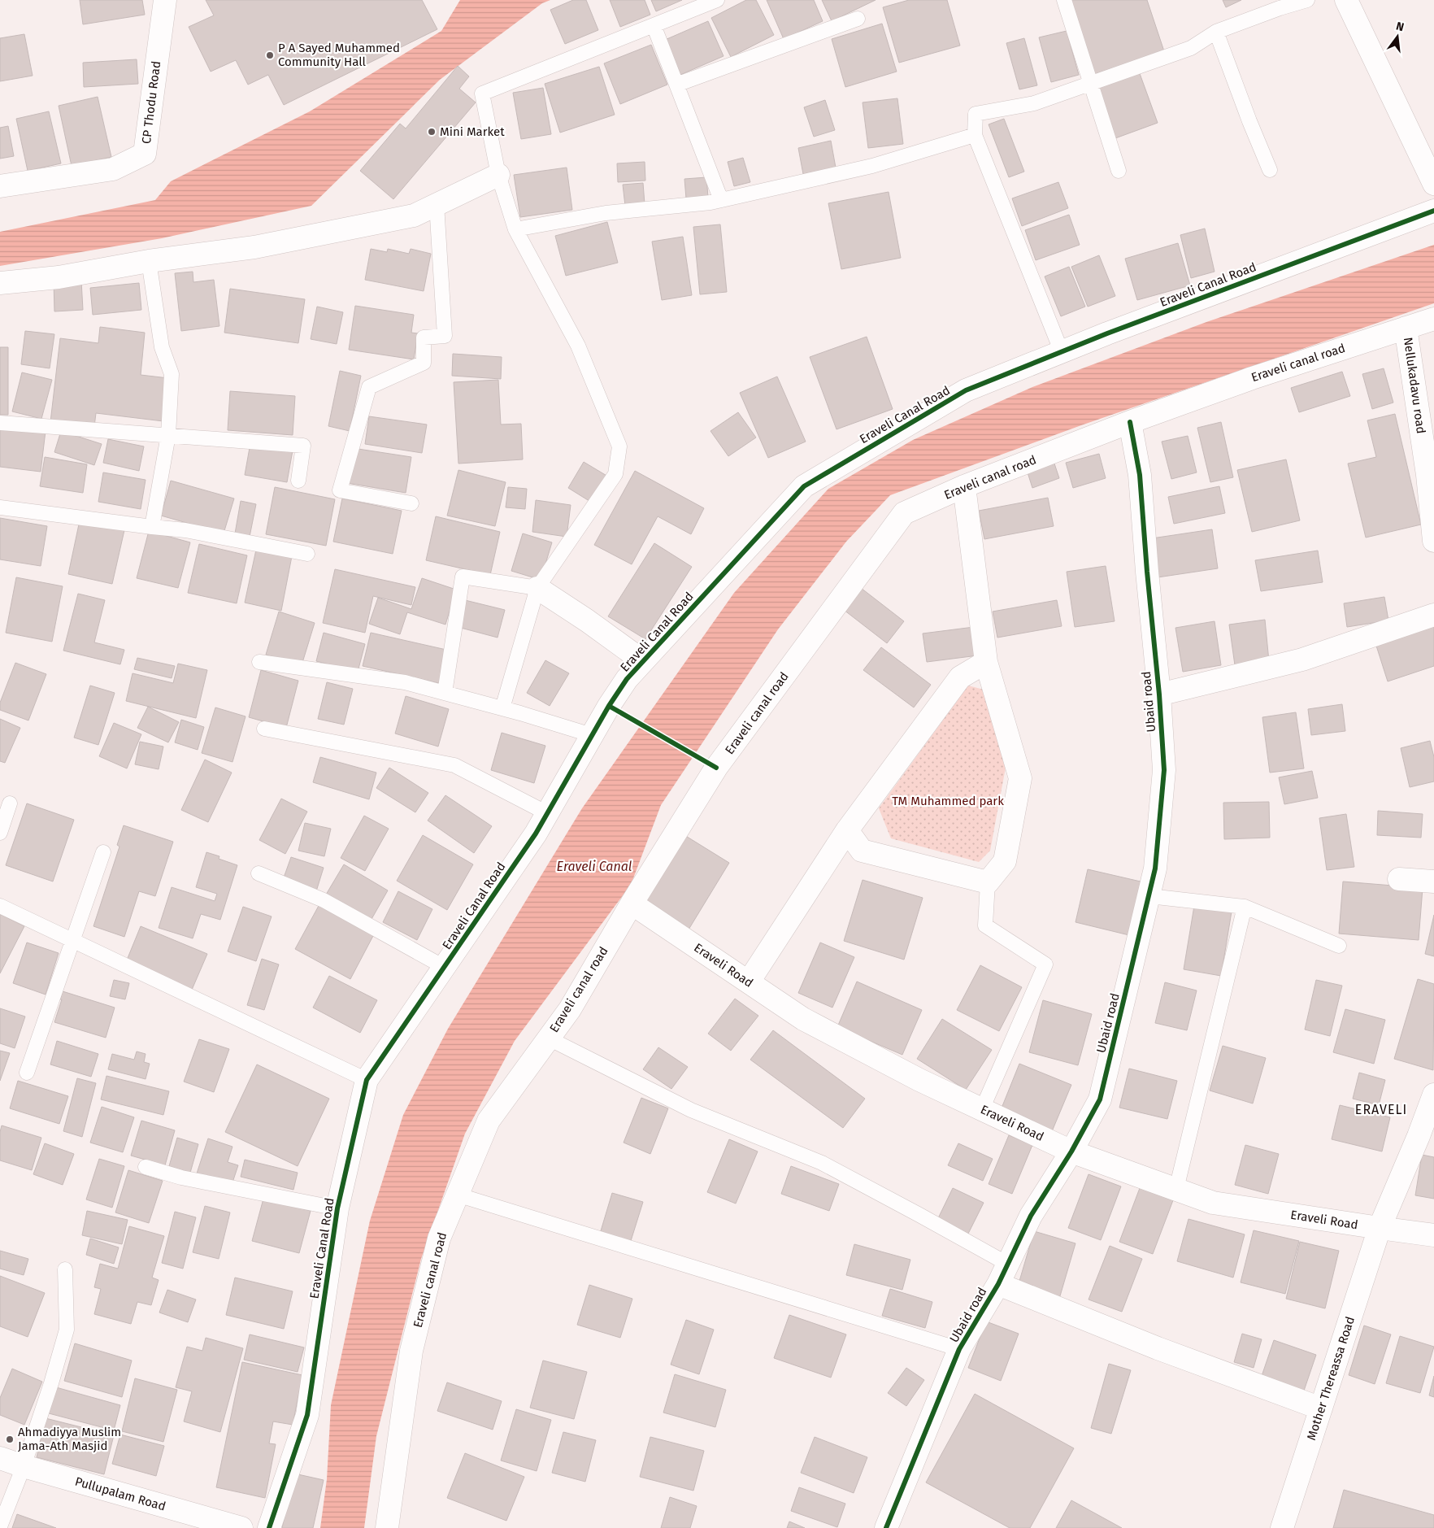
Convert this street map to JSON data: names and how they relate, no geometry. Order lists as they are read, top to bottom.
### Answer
{
  "streets": {
    "street": [
      "CP Thodu Road",
      "Eraveli Canal Road",
      "Eraveli canal road",
      "Nellukadavu road",
      "Ubaid road",
      "Eraveli Road",
      "Mother Thereassa Road",
      "Pullupalam Road"
    ]
  },
  "crossings": [
    ["Eraveli canal road", "Nellukadavu road"],
    ["Eraveli canal road", "Ubaid road"],
    ["Eraveli canal road", "Eraveli Road"],
    ["Ubaid road", "Eraveli Road"],
    ["Eraveli Road", "Mother Thereassa Road"]
  ],
  "districts": ["ERAVELI"],
  "water": ["Eraveli Canal"],
  "parks": ["TM Muhammed park"],
  "places": ["P A Sayed Muhammed Community Hall", "Mini Market", "Ahmadiyya Muslim Jama-Ath Masjid"],
  "north": "top"
}
